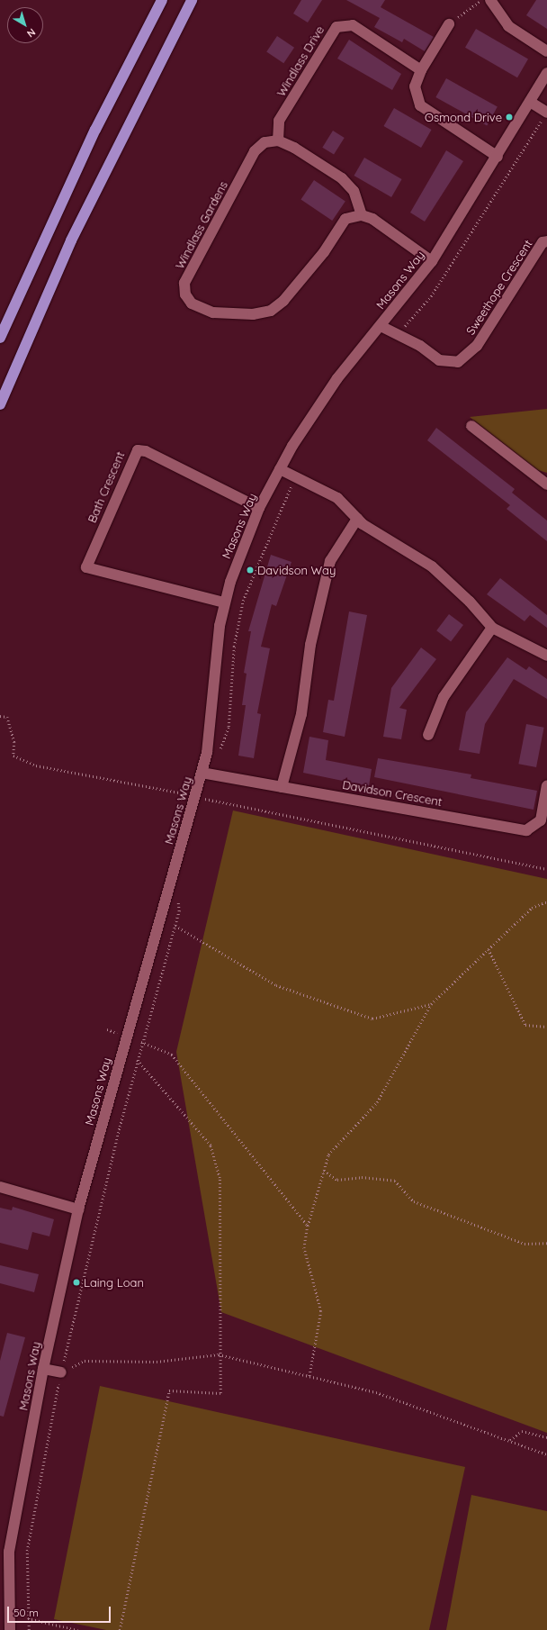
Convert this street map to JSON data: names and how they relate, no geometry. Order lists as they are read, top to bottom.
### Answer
{
  "streets": {
    "street": [
      "Windlass Drive",
      "Windlass Gardens",
      "Masons Way",
      "Sweethope Crescent",
      "Bath Crescent",
      "Davidson Crescent"
    ]
  },
  "crossings": [
    ["Windlass Drive", "Windlass Gardens"],
    ["Masons Way", "Sweethope Crescent"],
    ["Masons Way", "Bath Crescent"],
    ["Masons Way", "Davidson Crescent"]
  ],
  "places": ["Osmond Drive", "Davidson Way", "Laing Loan"],
  "scale_bar": "50 m",
  "north": "bottom right"
}
